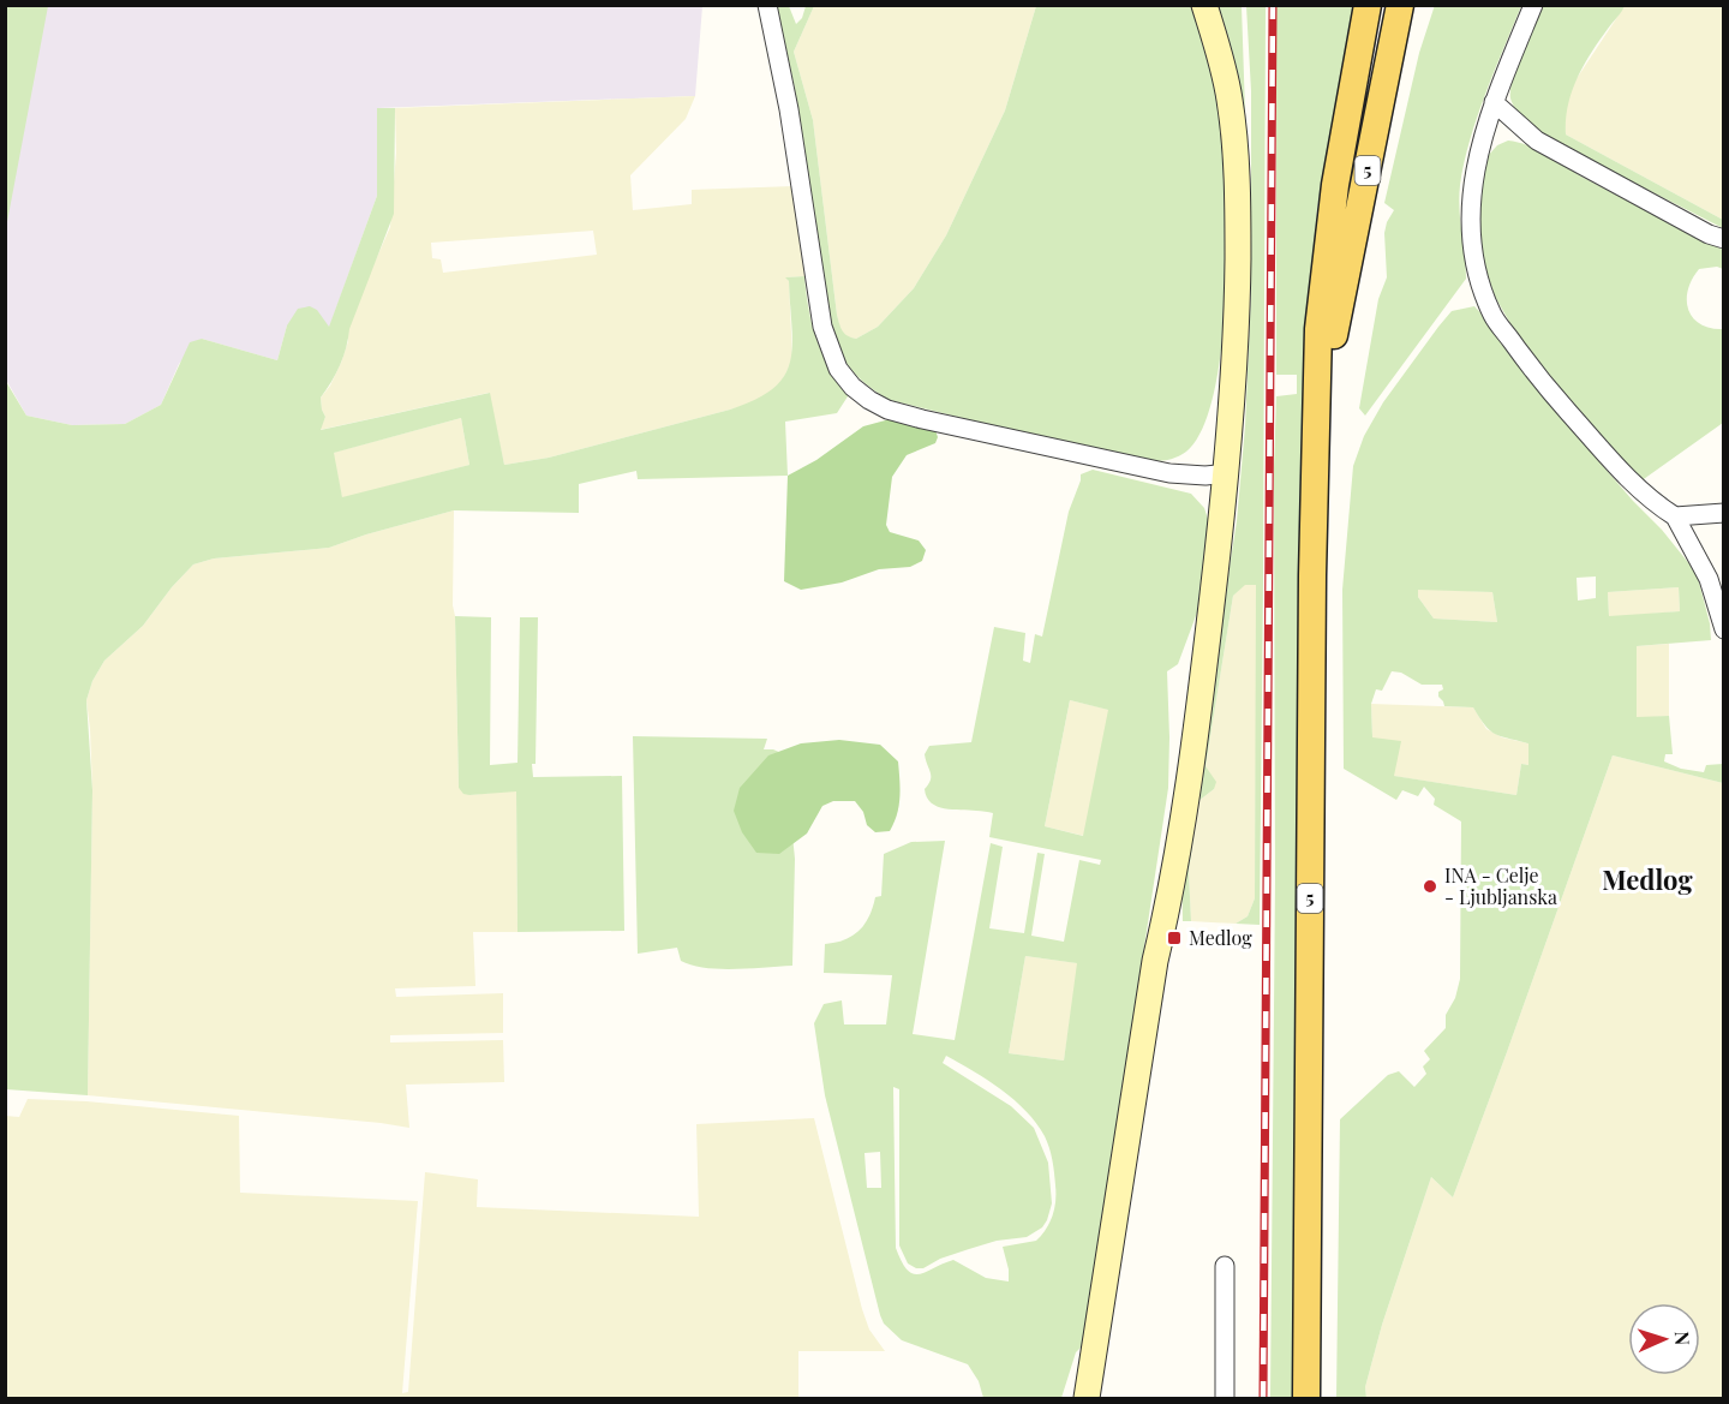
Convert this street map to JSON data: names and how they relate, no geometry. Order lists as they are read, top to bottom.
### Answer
{
  "streets": {
    "main road": ["5"]
  },
  "districts": ["Medlog"],
  "places": {
    "other": ["INA - Celje - Ljubljanska"],
    "transit": ["Medlog"]
  },
  "north": "right"
}
